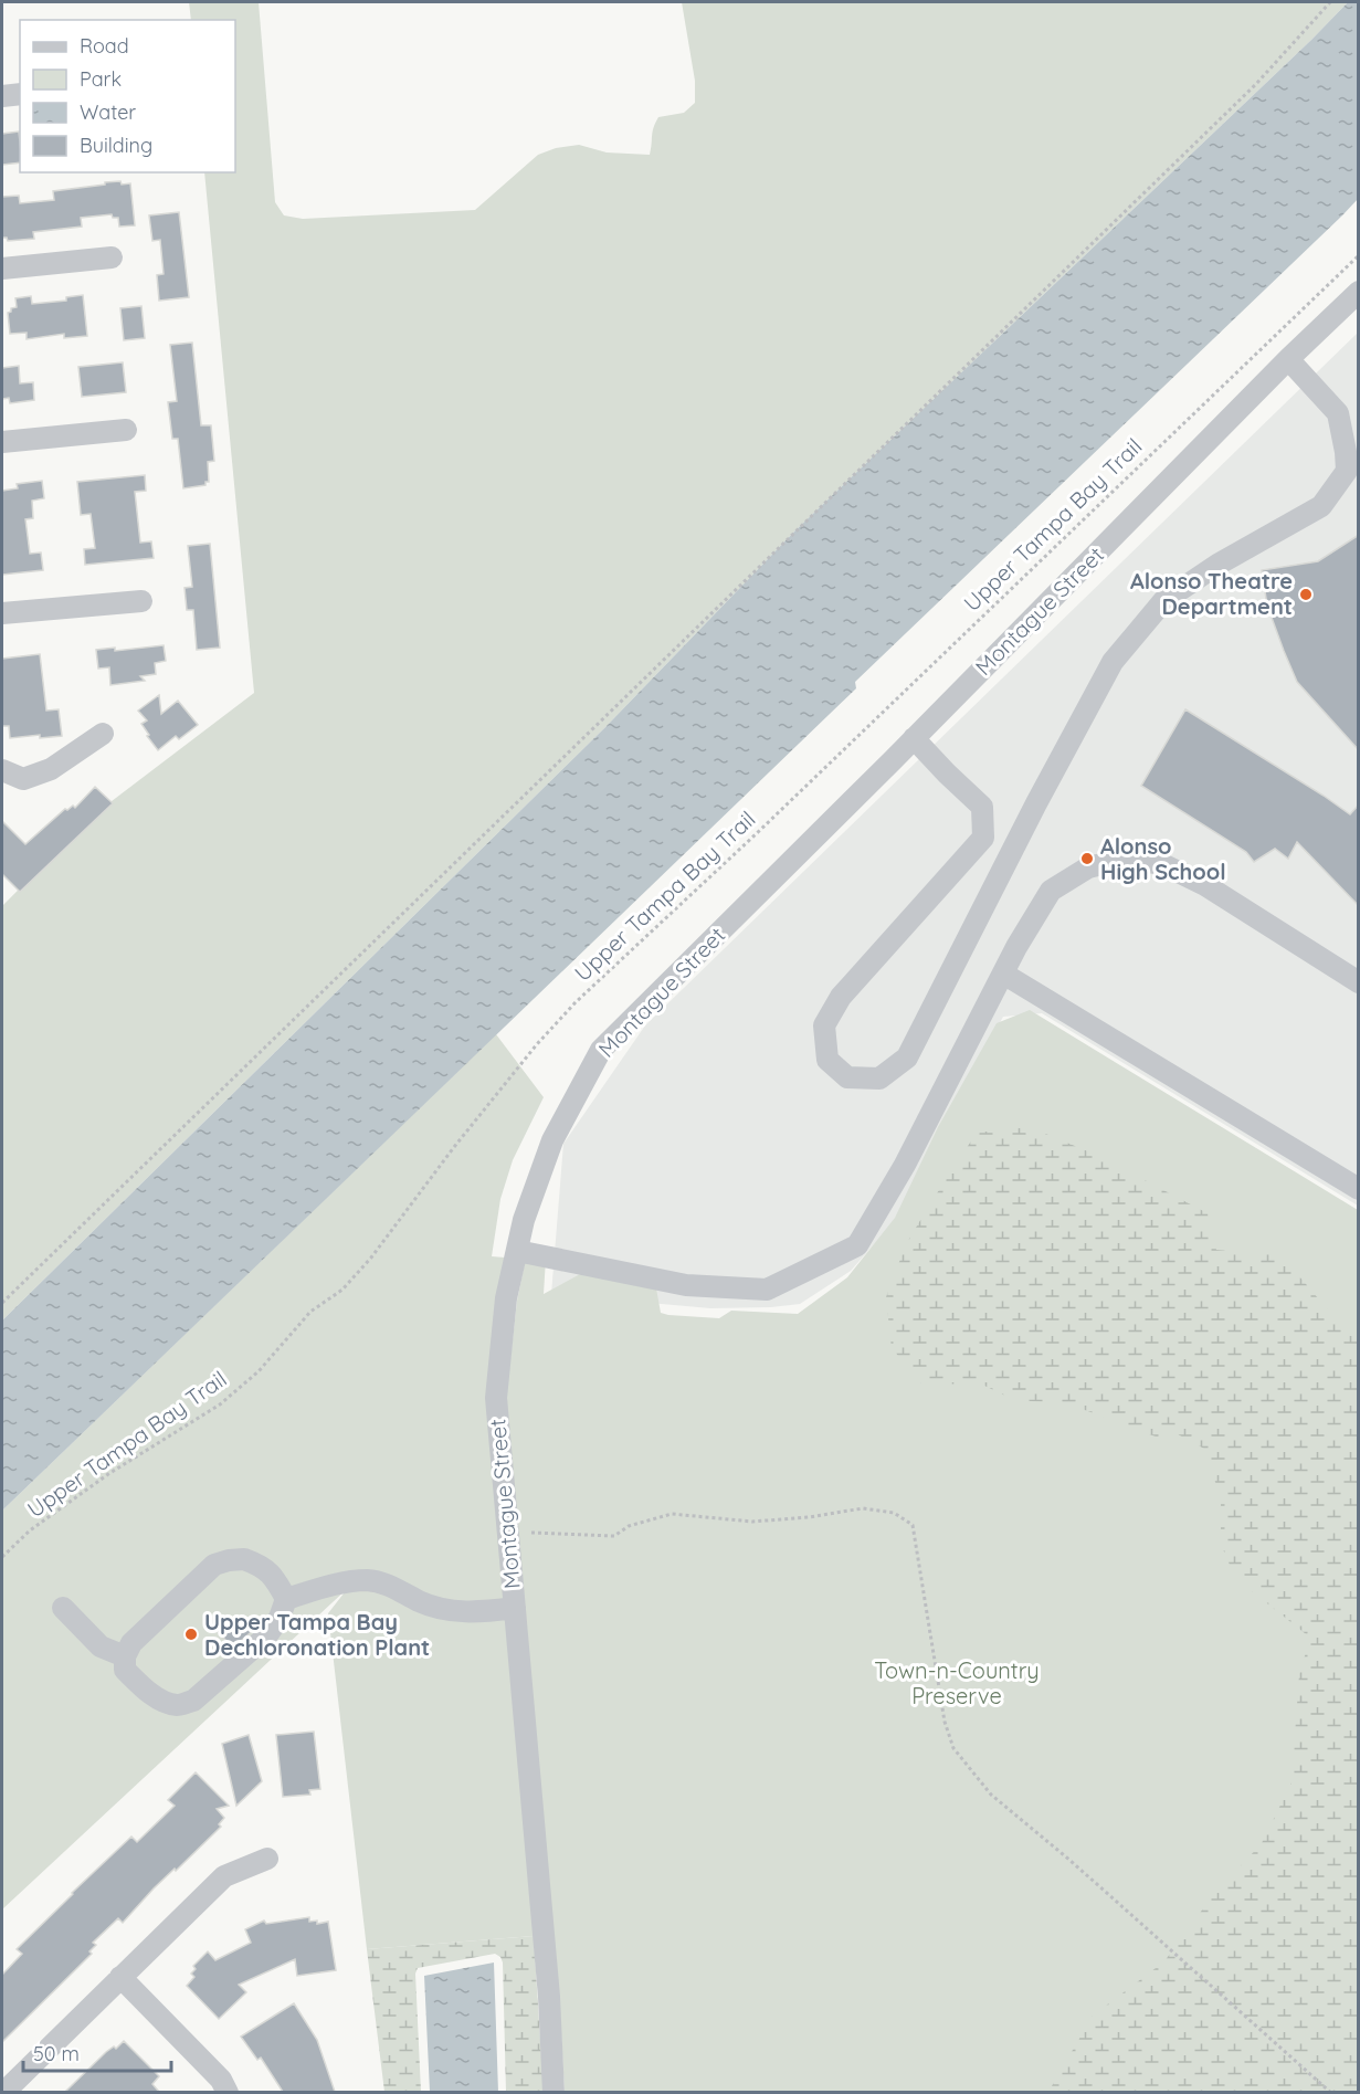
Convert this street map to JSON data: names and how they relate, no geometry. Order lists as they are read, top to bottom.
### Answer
{
  "streets": {
    "street": ["Montague Street"],
    "path": ["Upper Tampa Bay Trail"]
  },
  "parks": ["Town-n-Country Preserve"],
  "places": ["Alonso Theatre Department", "Alonso High School", "Upper Tampa Bay Dechloronation Plant"],
  "legend": [
    "Road",
    "Park",
    "Water",
    "Building"
  ],
  "scale_bar": "50 m"
}
